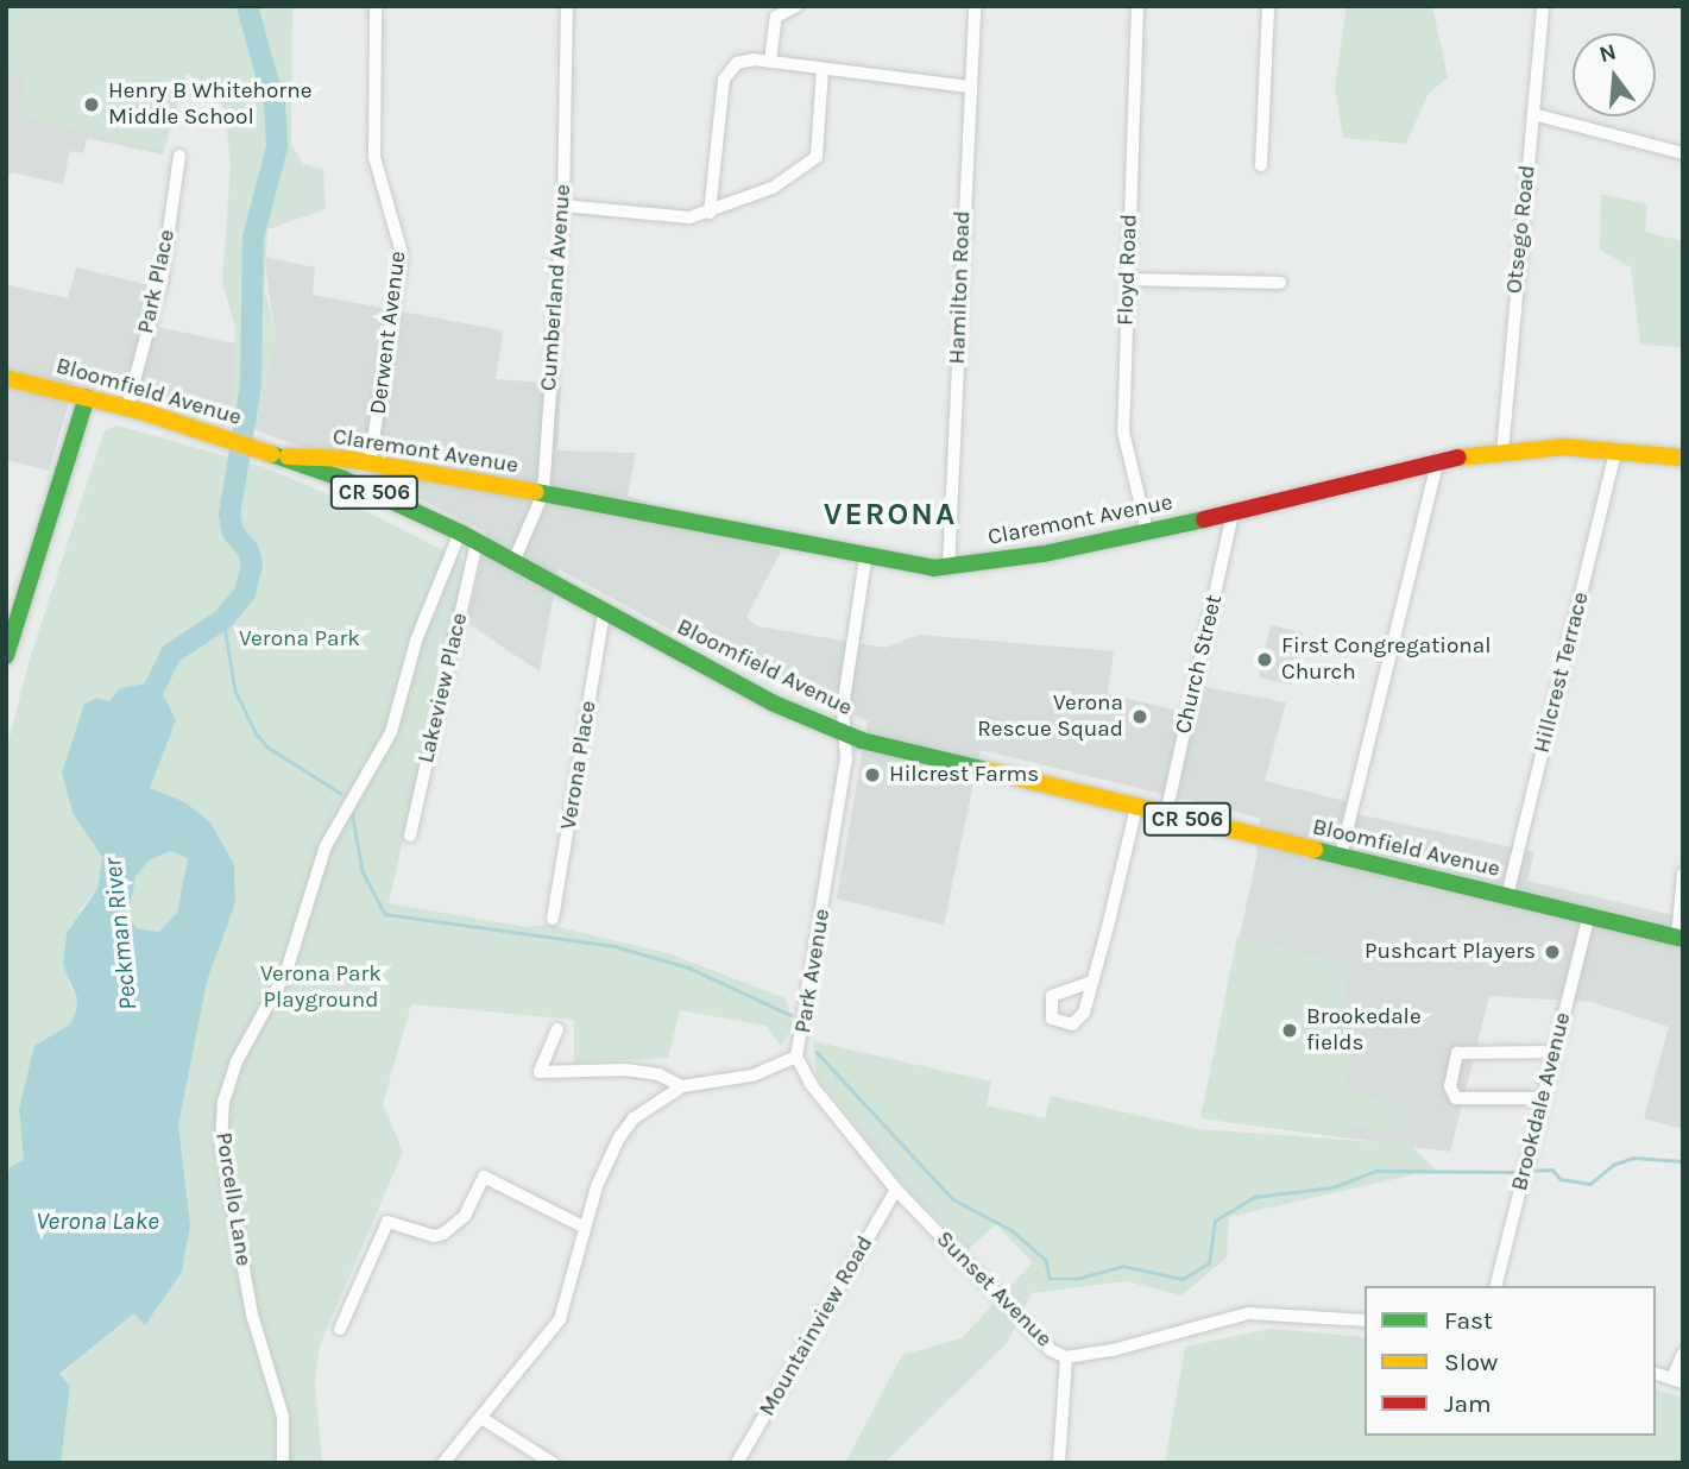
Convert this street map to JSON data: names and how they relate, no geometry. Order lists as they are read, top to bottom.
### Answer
{
  "streets": {
    "main road": ["Bloomfield Avenue", "Claremont Avenue", "CR 506"],
    "street": [
      "Otsego Road",
      "Floyd Road",
      "Park Place",
      "Cumberland Avenue",
      "Hamilton Road",
      "Derwent Avenue",
      "Church Street",
      "Hillcrest Terrace",
      "Lakeview Place",
      "Verona Place",
      "Park Avenue",
      "Brookdale Avenue",
      "Porcello Lane",
      "Sunset Avenue",
      "Mountainview Road"
    ]
  },
  "crossings": [
    ["Otsego Road", "Claremont Avenue"],
    ["Floyd Road", "Claremont Avenue"],
    ["Park Place", "Bloomfield Avenue"],
    ["Cumberland Avenue", "Bloomfield Avenue"],
    ["Cumberland Avenue", "Claremont Avenue"],
    ["Hamilton Road", "Claremont Avenue"],
    ["Derwent Avenue", "Claremont Avenue"],
    ["Bloomfield Avenue", "Claremont Avenue"],
    ["Bloomfield Avenue", "Church Street"],
    ["Bloomfield Avenue", "Hillcrest Terrace"],
    ["Bloomfield Avenue", "Lakeview Place"],
    ["Bloomfield Avenue", "Verona Place"],
    ["Bloomfield Avenue", "Park Avenue"],
    ["Bloomfield Avenue", "Brookdale Avenue"],
    ["Bloomfield Avenue", "Porcello Lane"],
    ["Claremont Avenue", "Church Street"],
    ["Claremont Avenue", "Hillcrest Terrace"],
    ["Claremont Avenue", "Park Avenue"],
    ["Park Avenue", "Sunset Avenue"],
    ["Sunset Avenue", "Mountainview Road"]
  ],
  "districts": ["VERONA"],
  "water": ["Peckman River", "Verona Lake"],
  "parks": ["Verona Park", "Verona Park Playground"],
  "places": [
    "Henry B Whitehorne Middle School",
    "First Congregational Church",
    "Verona Rescue Squad",
    "Hilcrest Farms",
    "Pushcart Players",
    "Brookedale fields"
  ],
  "legend": ["Fast", "Slow", "Jam"],
  "north": "top"
}
